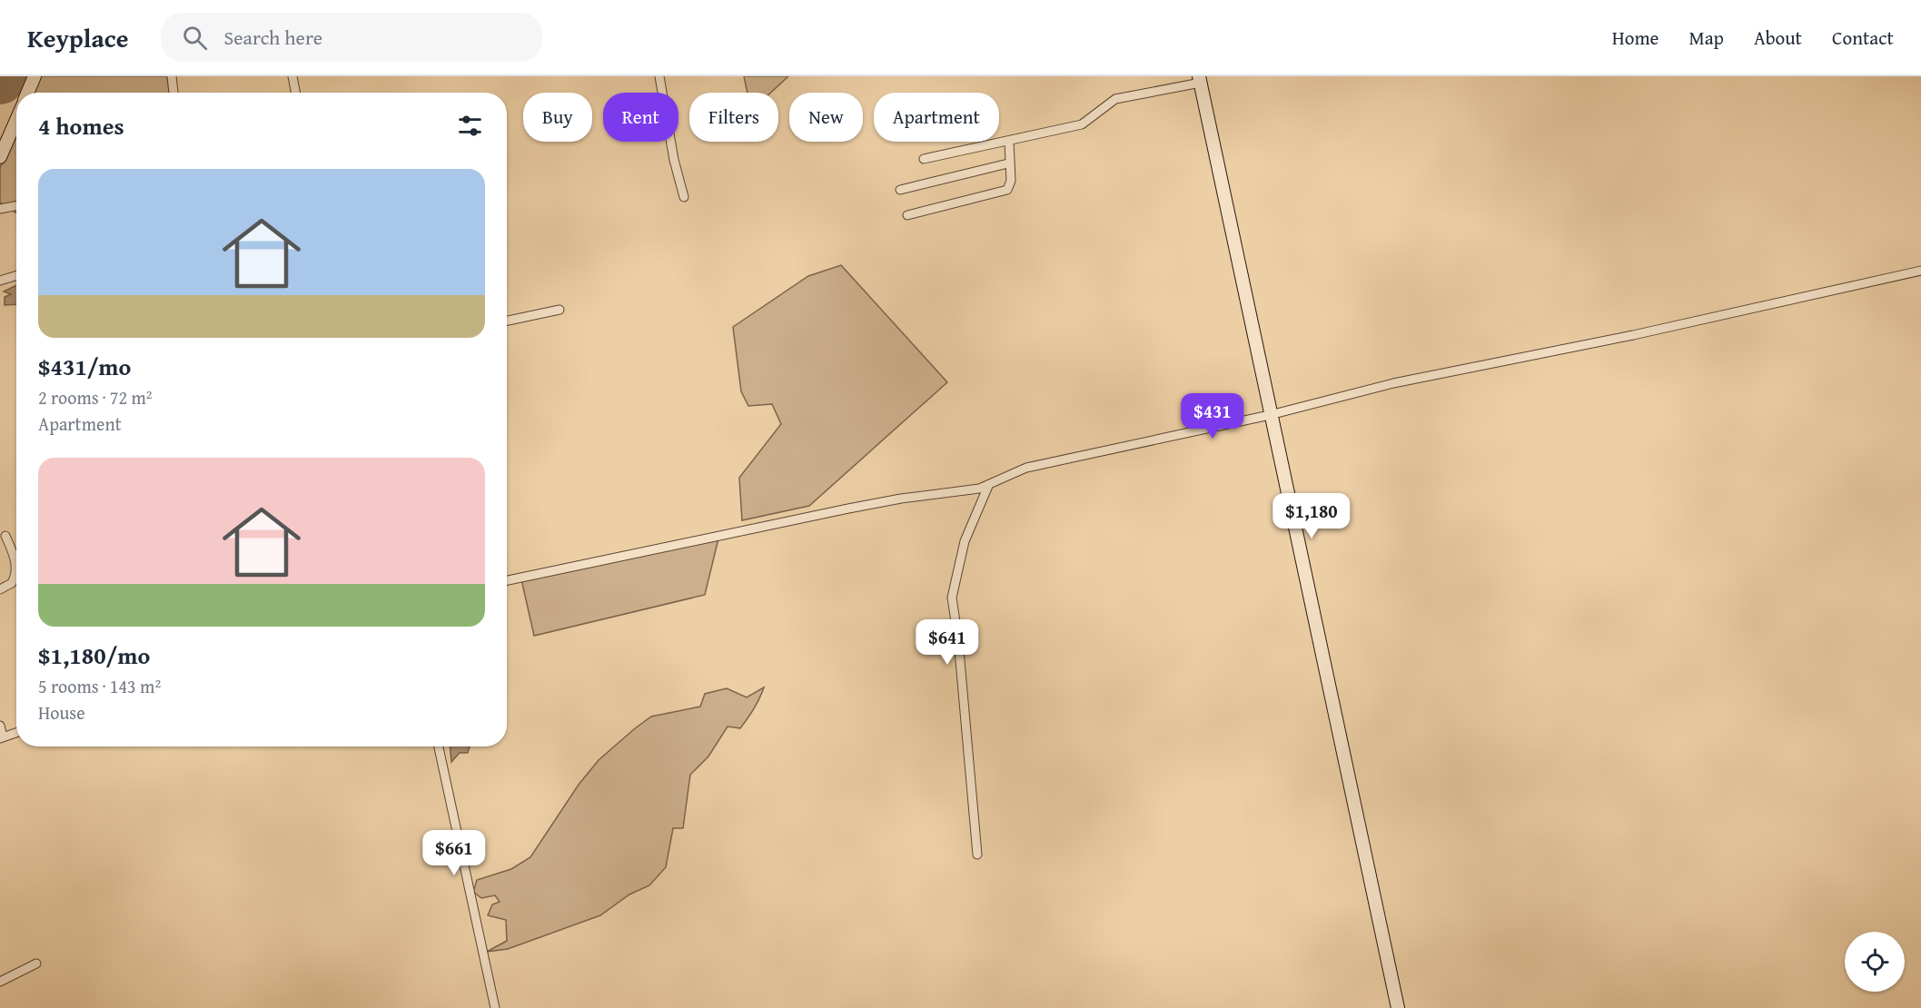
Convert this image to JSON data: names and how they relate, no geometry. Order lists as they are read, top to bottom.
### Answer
{
  "page": {
    "header": "Keyplace",
    "search": "Search here",
    "nav": [
      "Home",
      "Map",
      "About",
      "Contact"
    ],
    "chip": [
      "Buy",
      "Rent",
      "Filters",
      "New",
      "Apartment"
    ],
    "heading": "4 homes",
    "list": [
      {
        "name": "$431/mo",
        "note": "2 rooms · 72 m² · Apartment"
      },
      {
        "name": "$1,180/mo",
        "note": "5 rooms · 143 m² · House"
      }
    ],
    "price": [
      "$431",
      "$1,180",
      "$641",
      "$661"
    ]
  }
}
